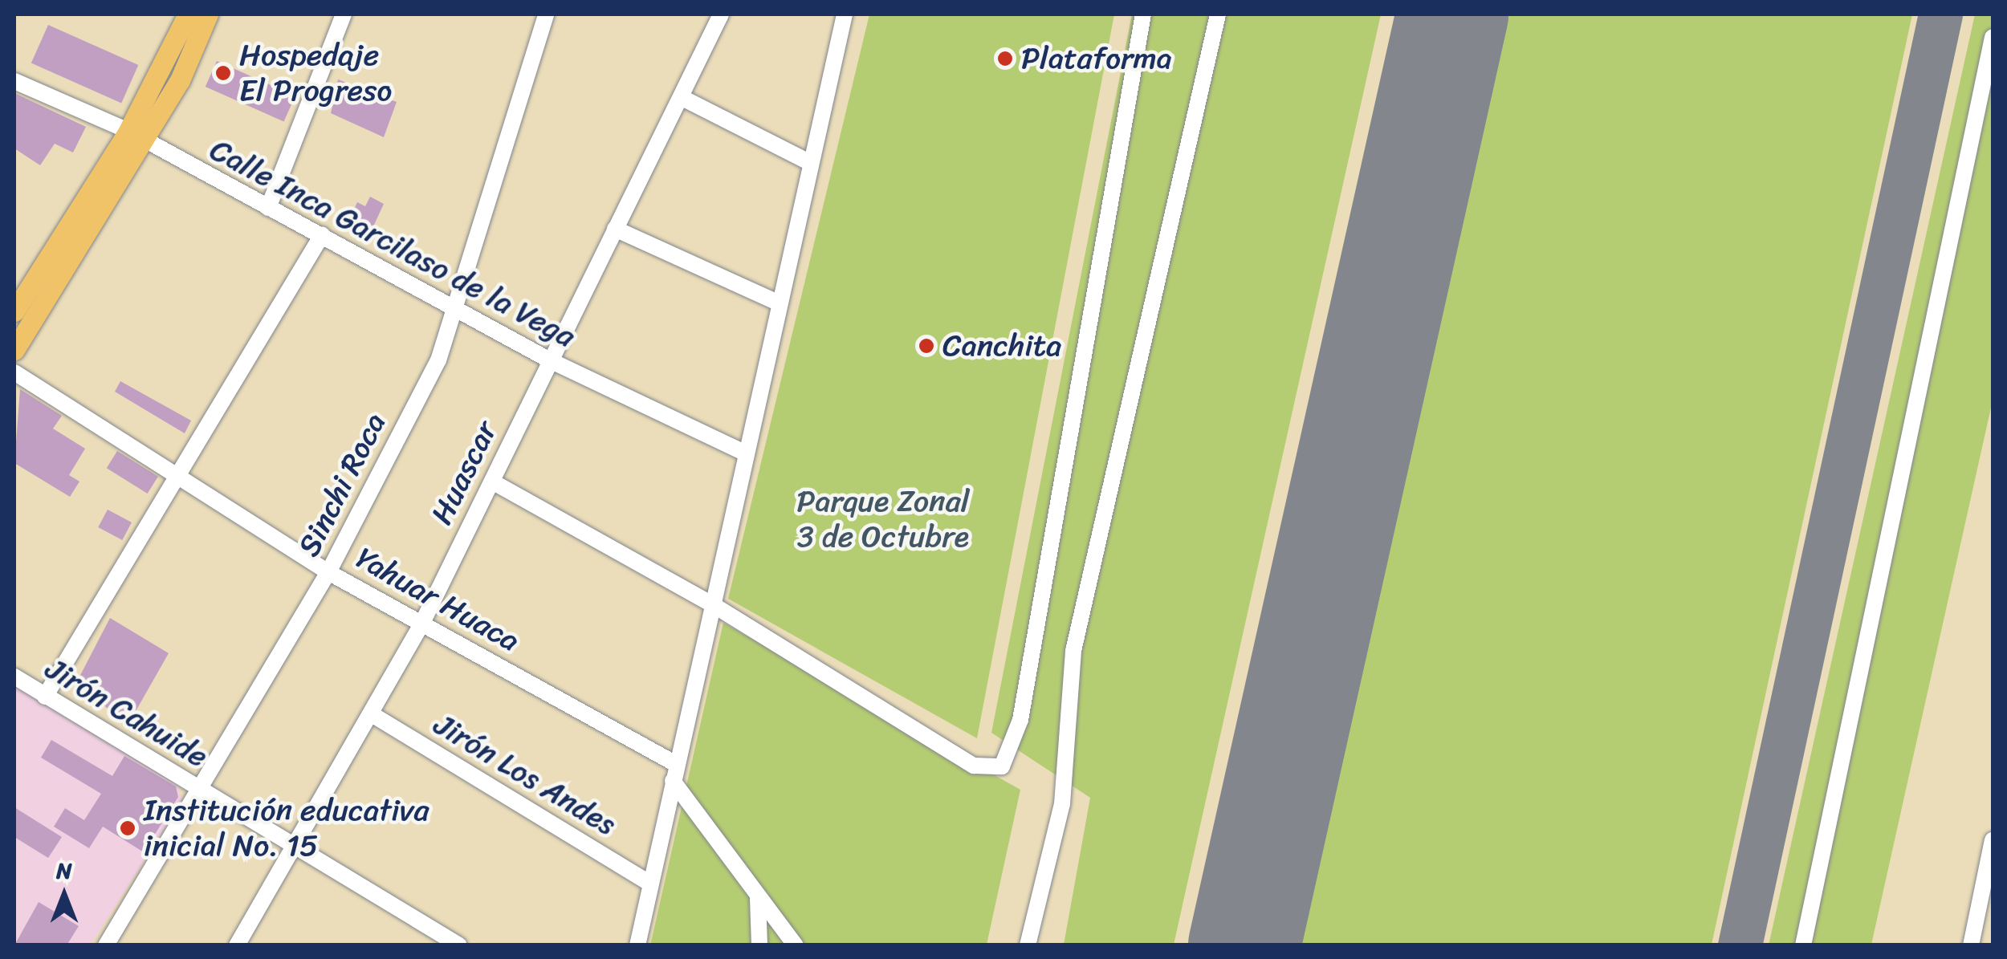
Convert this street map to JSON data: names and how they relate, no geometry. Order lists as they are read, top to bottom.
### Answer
{
  "streets": {
    "street": [
      "Calle Inca Garcilaso de la Vega",
      "Huascar",
      "Sinchi Roca",
      "Yahuar Huaca",
      "Jirón Cahuide",
      "Jirón Los Andes"
    ]
  },
  "crossings": [
    ["Calle Inca Garcilaso de la Vega", "Huascar"],
    ["Calle Inca Garcilaso de la Vega", "Sinchi Roca"],
    ["Huascar", "Yahuar Huaca"],
    ["Huascar", "Jirón Cahuide"],
    ["Huascar", "Jirón Los Andes"],
    ["Sinchi Roca", "Yahuar Huaca"],
    ["Sinchi Roca", "Jirón Cahuide"]
  ],
  "parks": ["Parque Zonal 3 de Octubre"],
  "places": [
    "Plataforma",
    "Hospedaje El Progreso",
    "Canchita",
    "Institución educativa inicial No. 15"
  ],
  "north": "top"
}
